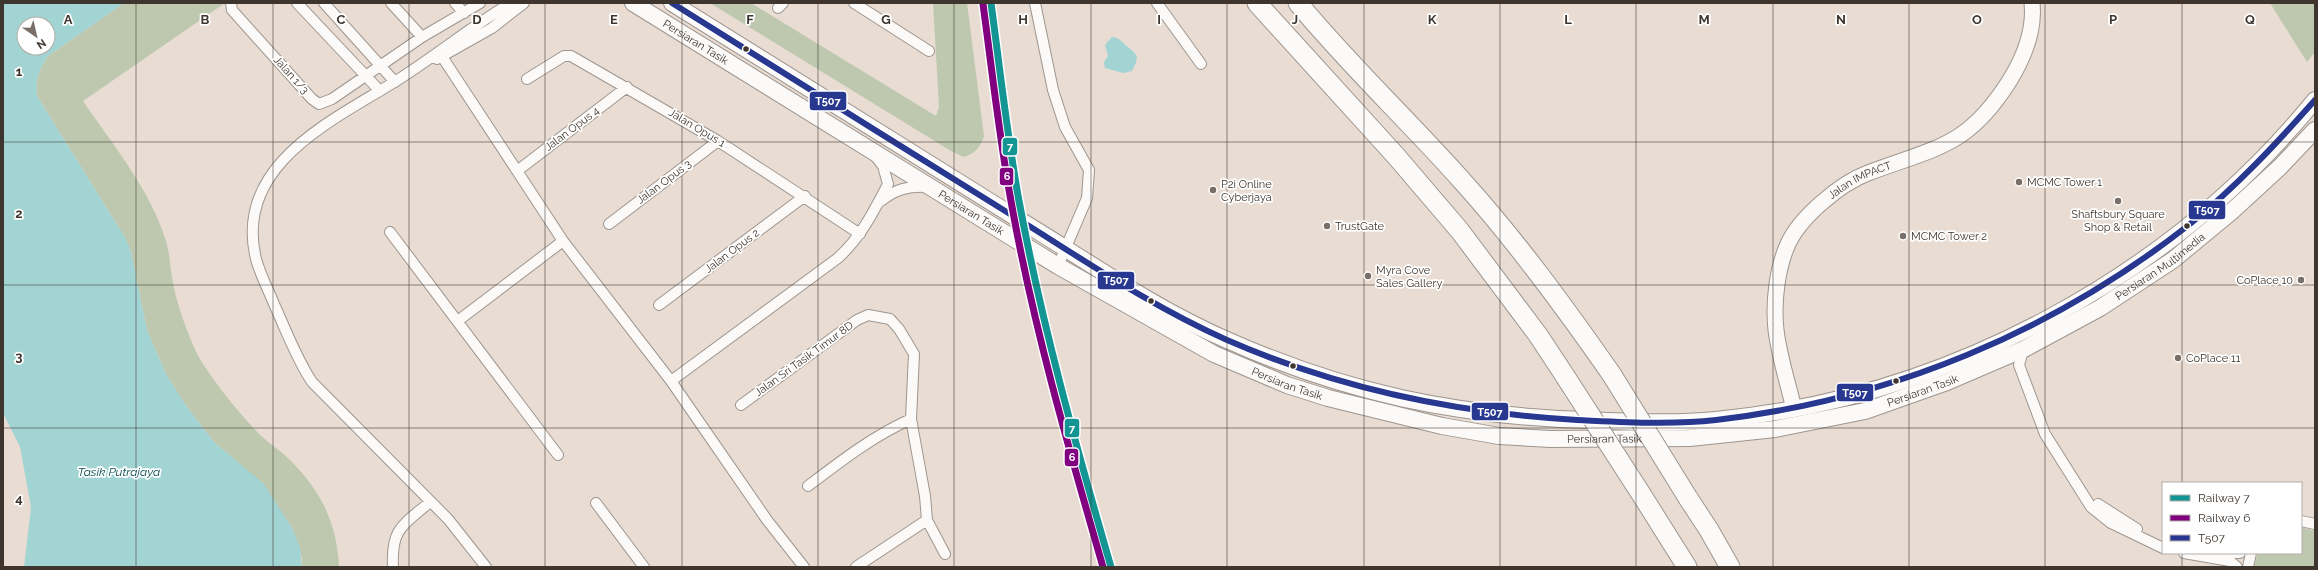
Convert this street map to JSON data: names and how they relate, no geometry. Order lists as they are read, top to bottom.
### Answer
{
  "streets": {
    "main road": ["Persiaran Tasik", "Persiaran Multimedia"],
    "street": [
      "Jalan 1/3",
      "Jalan Opus 1",
      "Jalan Opus 4",
      "Jalan IMPACT",
      "Jalan Opus 3",
      "Jalan Opus 2",
      "Jalan Sri Tasik Timur 8D"
    ]
  },
  "crossings": [
    ["Persiaran Tasik", "Jalan IMPACT"],
    ["Persiaran Tasik", "Persiaran Multimedia"],
    ["Jalan Opus 1", "Jalan Opus 4"],
    ["Jalan Opus 1", "Jalan Opus 3"],
    ["Jalan Opus 1", "Jalan Opus 2"]
  ],
  "water": ["Tasik Putrajaya"],
  "places": [
    "MCMC Tower 1",
    "P2i Online Cyberjaya",
    "Shaftsbury Square Shop & Retail",
    "TrustGate",
    "MCMC Tower 2",
    "Myra Cove Sales Gallery",
    "CoPlace 10",
    "CoPlace 11"
  ],
  "lines": ["rail line 7", "transit line T507", "rail line 6"],
  "legend": ["Railway 7", "Railway 6", "T507"],
  "north": "bottom right",
  "grid": {
    "columns": [
      "A",
      "B",
      "C",
      "D",
      "E",
      "F",
      "G",
      "H",
      "I",
      "J",
      "K",
      "L",
      "M",
      "N",
      "O",
      "P",
      "Q"
    ],
    "rows": [
      "1",
      "2",
      "3",
      "4"
    ]
  }
}
